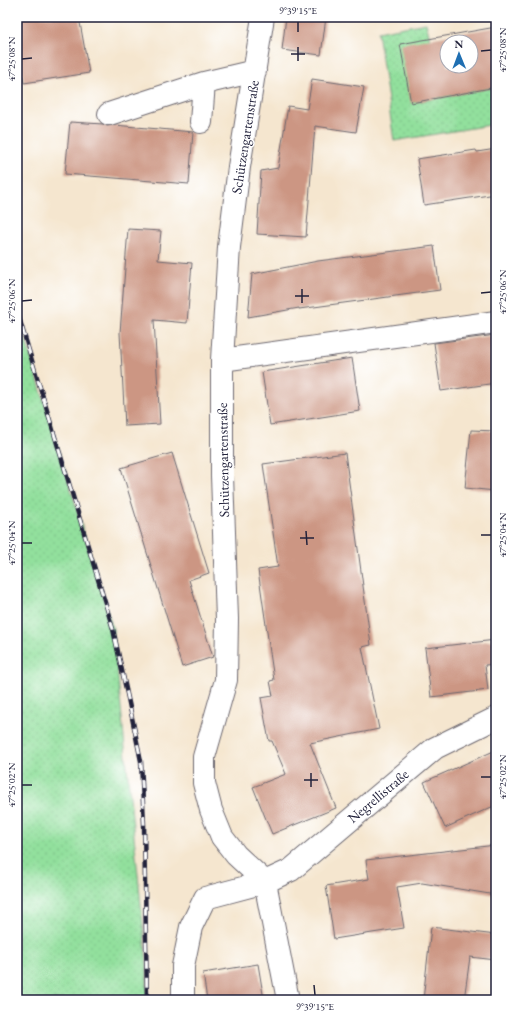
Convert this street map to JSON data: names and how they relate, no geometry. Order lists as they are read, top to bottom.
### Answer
{
  "streets": {
    "street": ["Schützengartenstraße", "Negrellistraße"]
  },
  "crossings": [
    ["Schützengartenstraße", "Negrellistraße"]
  ],
  "north": "top",
  "coordinates": [
    "9°39'15\"E",
    "47°25'08\"N",
    "47°25'06\"N",
    "47°25'04\"N",
    "47°25'02\"N"
  ]
}
